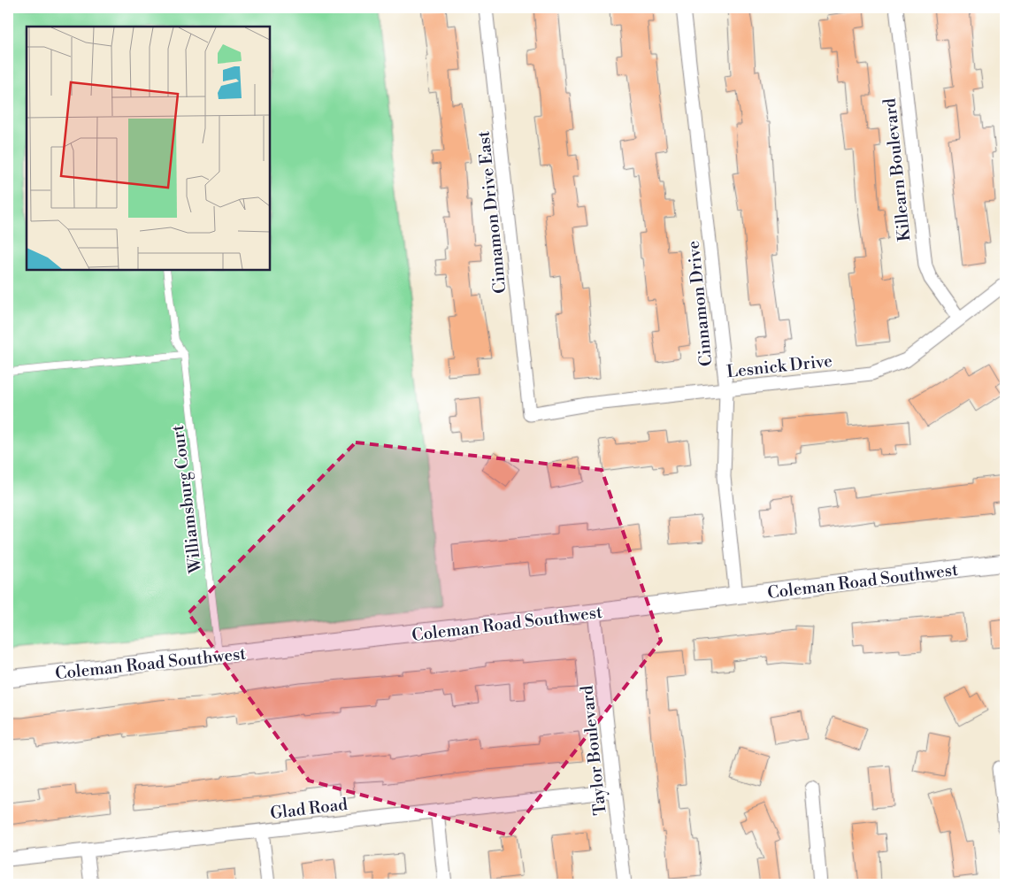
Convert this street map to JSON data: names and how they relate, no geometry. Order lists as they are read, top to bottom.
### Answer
{
  "streets": {
    "street": [
      "Killearn Boulevard",
      "Cinnamon Drive East",
      "Cinnamon Drive",
      "Lesnick Drive",
      "Coleman Road Southwest",
      "Taylor Boulevard",
      "Glad Road"
    ],
    "lane": ["Williamsburg Court"]
  },
  "crossings": [
    ["Killearn Boulevard", "Lesnick Drive"],
    ["Cinnamon Drive East", "Lesnick Drive"],
    ["Cinnamon Drive", "Lesnick Drive"],
    ["Cinnamon Drive", "Coleman Road Southwest"],
    ["Williamsburg Court", "Coleman Road Southwest"],
    ["Coleman Road Southwest", "Taylor Boulevard"],
    ["Taylor Boulevard", "Glad Road"]
  ]
}
